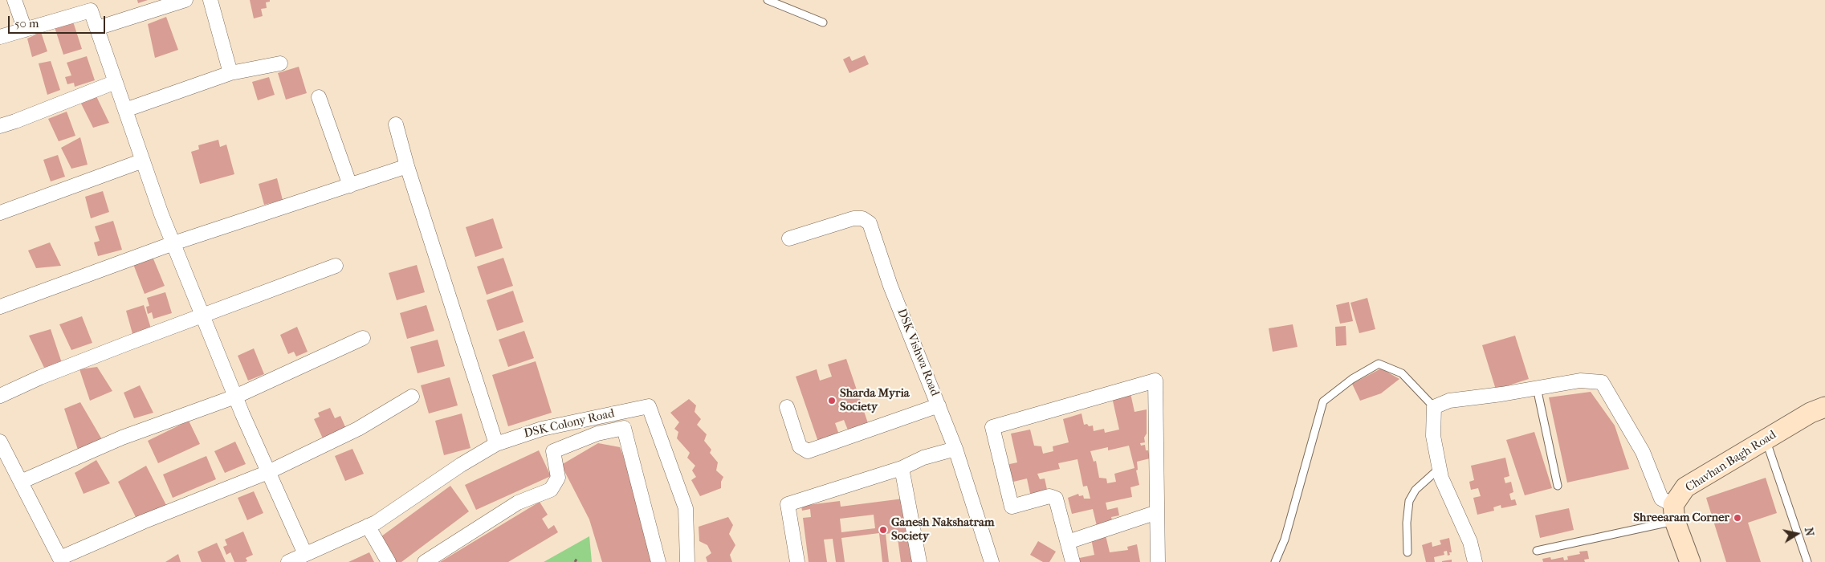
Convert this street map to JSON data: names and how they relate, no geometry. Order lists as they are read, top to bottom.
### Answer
{
  "streets": {
    "street": ["DSK Vishwa Road", "DSK Colony Road", "Chavhan Bagh Road"]
  },
  "places": ["Sharda Myria Society", "Shreearam Corner", "Ganesh Nakshatram Society"],
  "scale_bar": "50 m",
  "north": "right"
}
